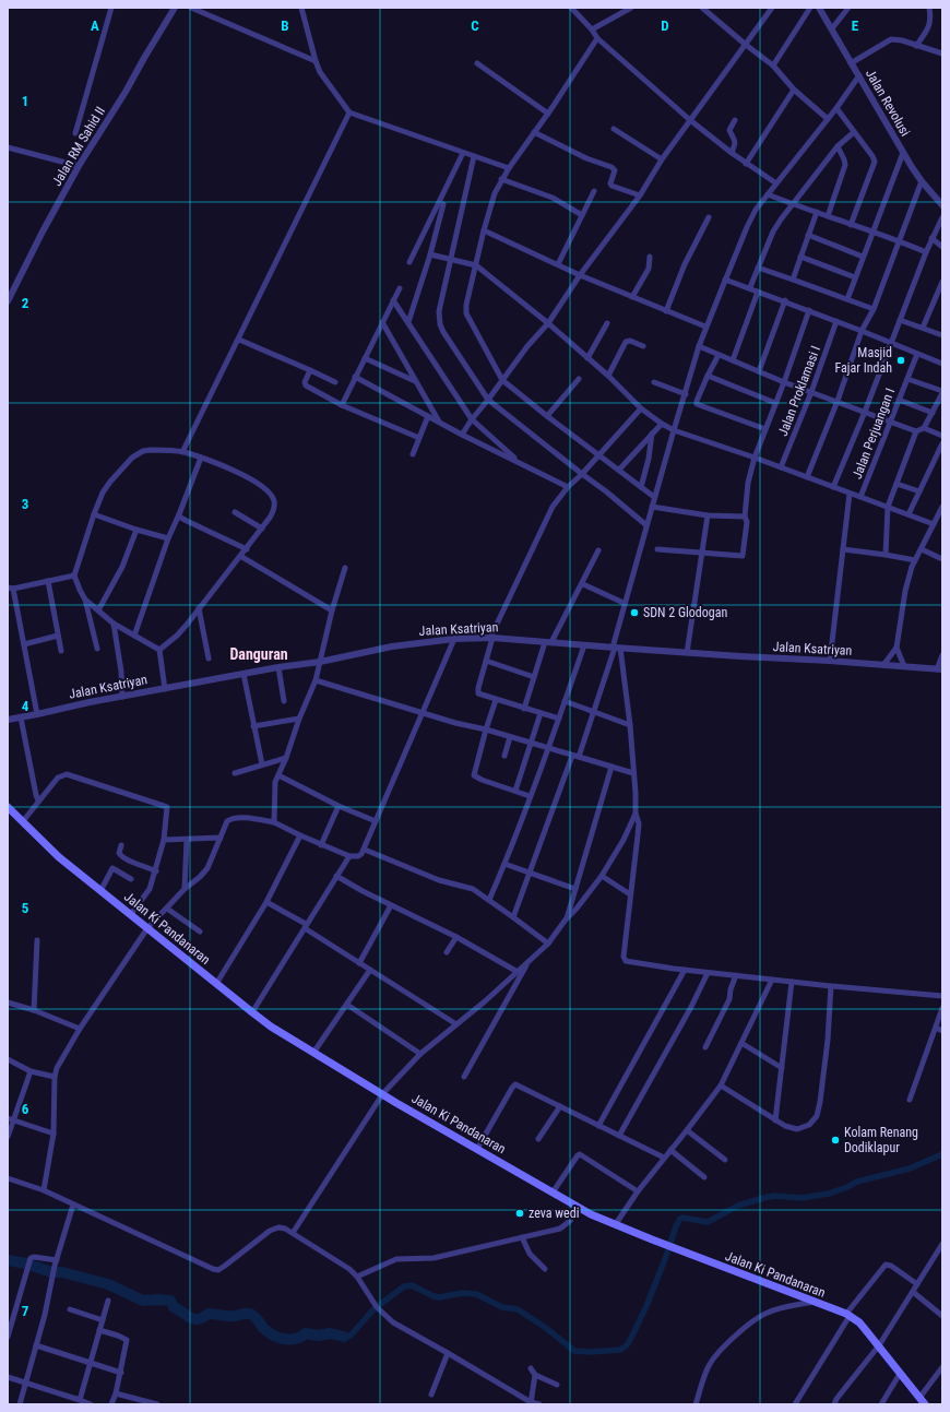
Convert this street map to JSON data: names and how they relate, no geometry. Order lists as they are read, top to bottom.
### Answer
{
  "streets": {
    "main road": ["Jalan Ki Pandanaran"],
    "street": [
      "Jalan Revolusi",
      "Jalan RM Sahid II",
      "Jalan Proklamasi I",
      "Jalan Perjuangan I",
      "Jalan Ksatriyan"
    ]
  },
  "districts": ["Danguran"],
  "places": [
    "Masjid Fajar Indah",
    "SDN 2 Glodogan",
    "Kolam Renang Dodiklapur",
    "zeva wedi"
  ],
  "grid": {
    "columns": [
      "A",
      "B",
      "C",
      "D",
      "E"
    ],
    "rows": [
      "1",
      "2",
      "3",
      "4",
      "5",
      "6",
      "7"
    ]
  }
}
